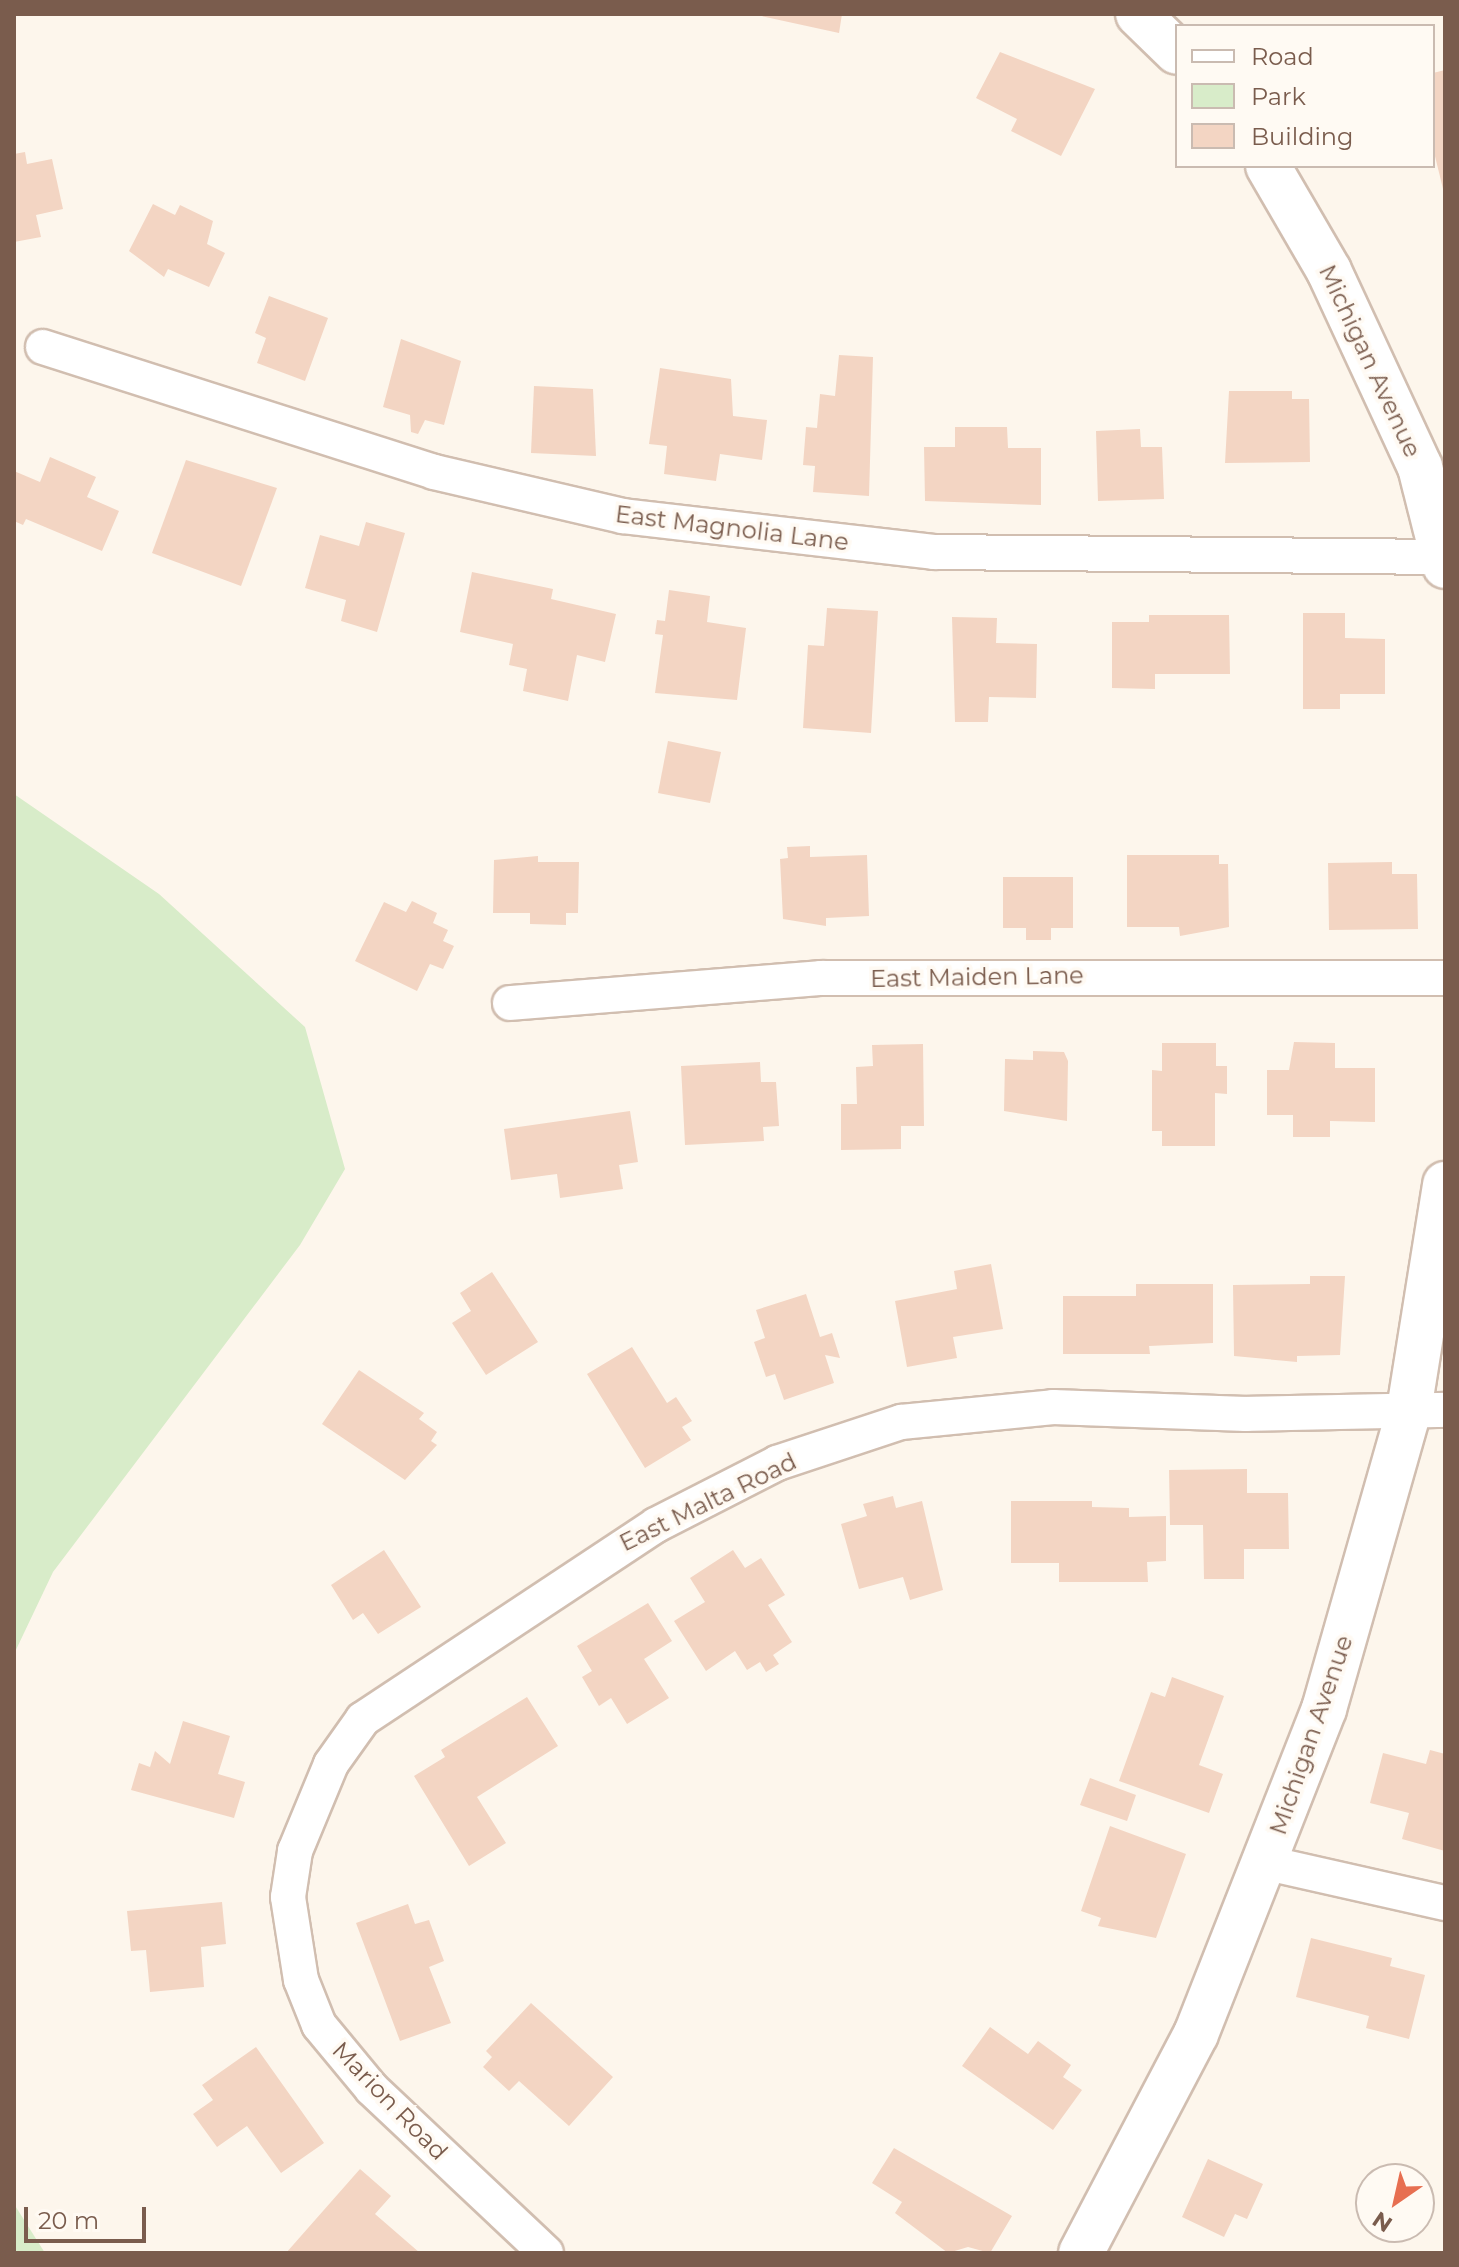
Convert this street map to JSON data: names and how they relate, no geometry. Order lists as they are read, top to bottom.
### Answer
{
  "streets": {
    "street": [
      "Michigan Avenue",
      "East Magnolia Lane",
      "East Maiden Lane",
      "East Malta Road",
      "Marion Road"
    ]
  },
  "crossings": [
    ["Michigan Avenue", "East Magnolia Lane"],
    ["Michigan Avenue", "East Malta Road"],
    ["East Malta Road", "Marion Road"]
  ],
  "legend": ["Road", "Park", "Building"],
  "scale_bar": "20 m",
  "north": "bottom left"
}
